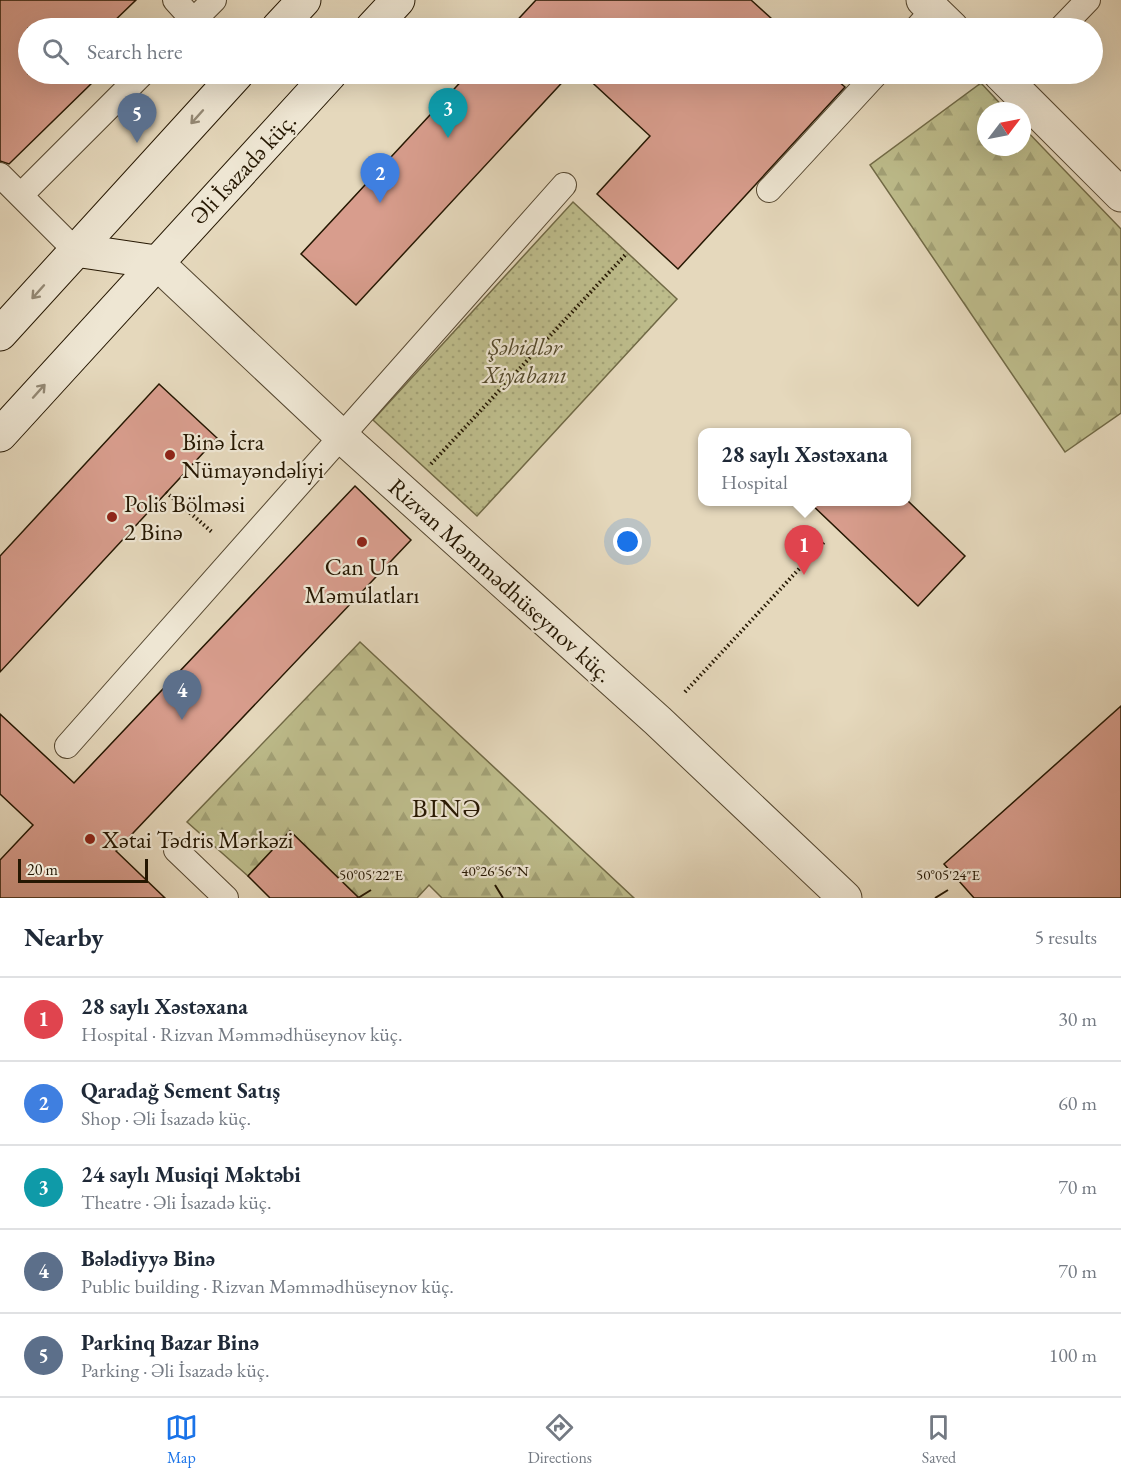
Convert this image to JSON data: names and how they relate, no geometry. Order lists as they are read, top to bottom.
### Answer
{
  "streets": {
    "main road": ["Əli İsazadə küç.", "Rizvan Məmmədhüseynov küç."]
  },
  "crossings": [
    ["Əli İsazadə küç.", "Rizvan Məmmədhüseynov küç."]
  ],
  "districts": ["BINƏ"],
  "parks": ["Şəhidlər Xiyabanı"],
  "places": [
    "Binǝ İcra Nümayəndəliyi",
    "Polis Bölməsi 2 Binə",
    "Can Un Məmulatları",
    "Xətai Tədris Mərkəzi"
  ],
  "scale_bar": "20 m",
  "north": "top right",
  "page": {
    "search": "Search here",
    "pins": [
      "3",
      "5",
      "2",
      "1",
      "4"
    ],
    "popup": ["28 saylı Xəstəxana", "Hospital"],
    "scale": "20 m",
    "heading": ["Nearby", "5 results"],
    "list": [
      {
        "mark": "1",
        "name": "28 saylı Xəstəxana",
        "note": "Hospital · Rizvan Məmmədhüseynov küç.",
        "value": "30 m"
      },
      {
        "mark": "2",
        "name": "Qaradağ Sement Satış",
        "note": "Shop · Əli İsazadə küç.",
        "value": "60 m"
      },
      {
        "mark": "3",
        "name": "24 saylı Musiqi Məktəbi",
        "note": "Theatre · Əli İsazadə küç.",
        "value": "70 m"
      },
      {
        "mark": "4",
        "name": "Bələdiyyə Binə",
        "note": "Public building · Rizvan Məmmədhüseynov küç.",
        "value": "70 m"
      },
      {
        "mark": "5",
        "name": "Parkinq Bazar Binə",
        "note": "Parking · Əli İsazadə küç.",
        "value": "100 m"
      }
    ],
    "nav": ["Map", "Directions", "Saved"]
  },
  "coordinates": ["40°26'56\"N", "50°05'22\"E", "50°05'24\"E"]
}
